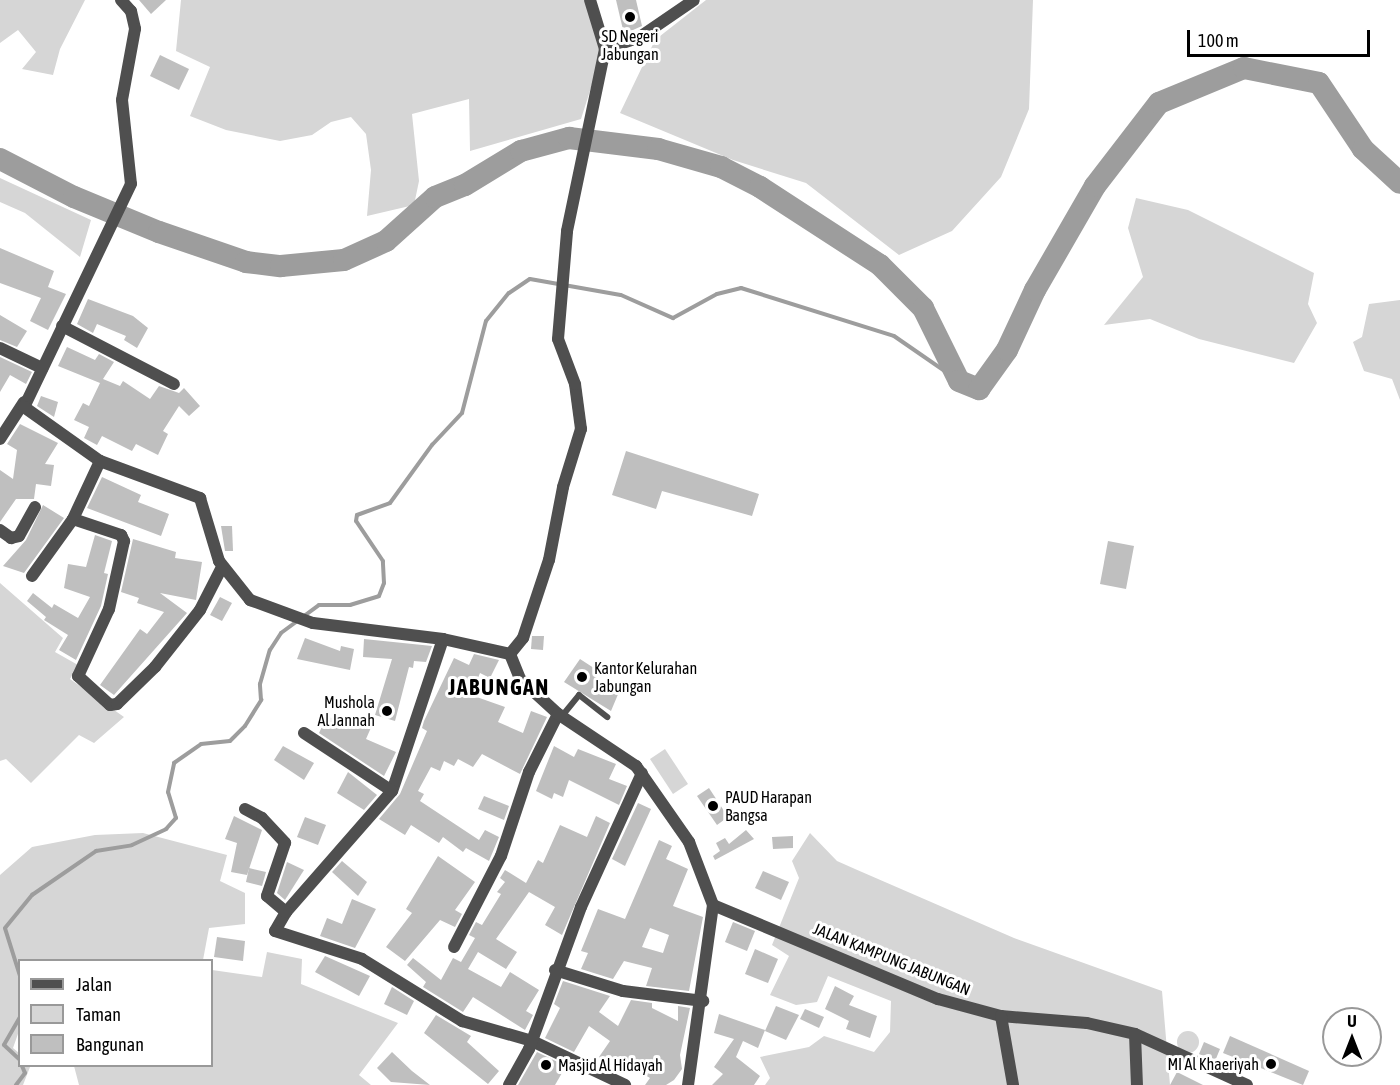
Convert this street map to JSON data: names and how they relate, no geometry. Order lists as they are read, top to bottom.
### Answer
{
  "streets": {
    "street": ["JALAN KAMPUNG JABUNGAN"]
  },
  "districts": ["JABUNGAN"],
  "places": [
    "SD Negeri Jabungan",
    "Kantor Kelurahan Jabungan",
    "Mushola Al Jannah",
    "PAUD Harapan Bangsa",
    "MI Al Khaeriyah",
    "Masjid Al Hidayah"
  ],
  "legend": ["Jalan", "Taman", "Bangunan"],
  "scale_bar": "100 m",
  "north": "top"
}
